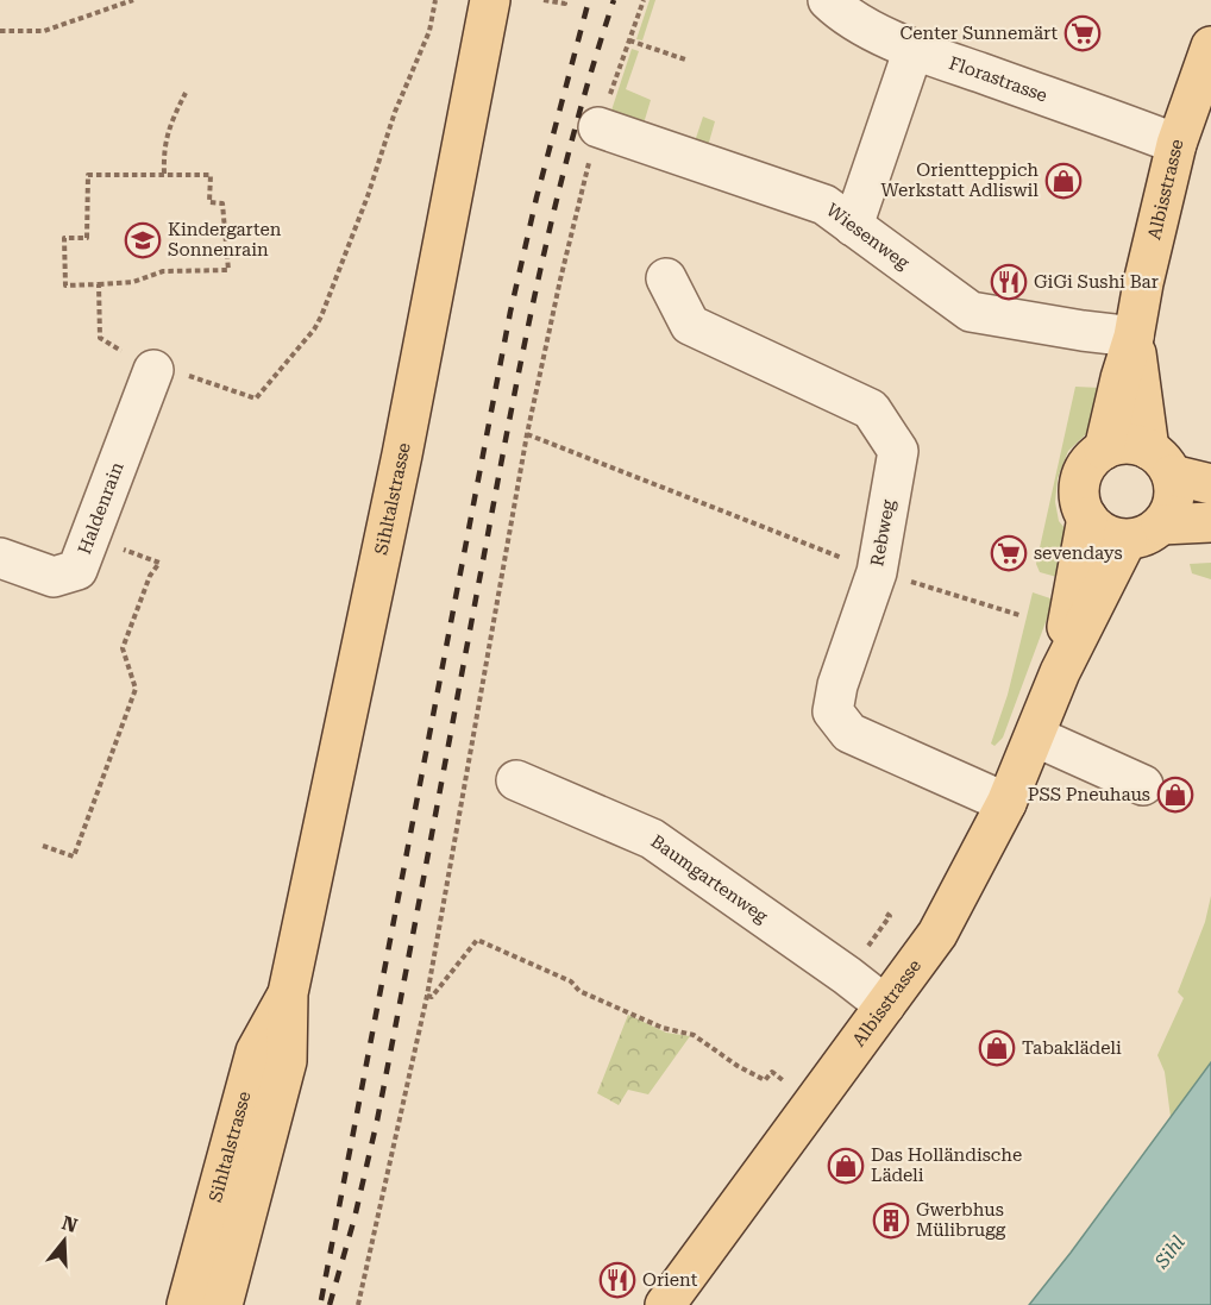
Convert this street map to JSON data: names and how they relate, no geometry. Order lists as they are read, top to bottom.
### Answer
{
  "streets": {
    "main road": ["Albisstrasse", "Sihltalstrasse"],
    "street": [
      "Florastrasse",
      "Wiesenweg",
      "Haldenrain",
      "Rebweg",
      "Baumgartenweg"
    ]
  },
  "crossings": [
    ["Florastrasse", "Albisstrasse"],
    ["Albisstrasse", "Wiesenweg"],
    ["Albisstrasse", "Rebweg"],
    ["Albisstrasse", "Baumgartenweg"]
  ],
  "water": ["Sihl"],
  "places": {
    "supermarket": ["Center Sunnemärt", "sevendays"],
    "shop": [
      "Orientteppich Werkstatt Adliswil",
      "PSS Pneuhaus",
      "Tabaklädeli",
      "Das Holländische Lädeli"
    ],
    "school or university": ["Kindergarten Sonnenrain"],
    "restaurant": ["GiGi Sushi Bar", "Orient"],
    "building": ["Gwerbhus Mülibrugg"]
  },
  "north": "top"
}
